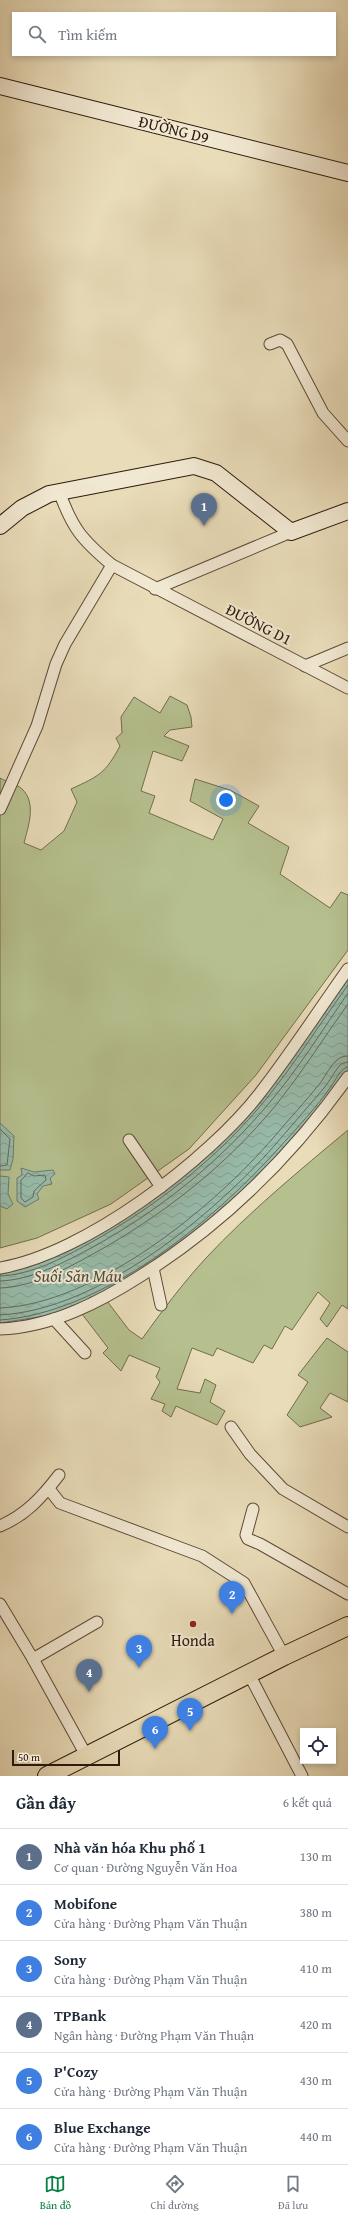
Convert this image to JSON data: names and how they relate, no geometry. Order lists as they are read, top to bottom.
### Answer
{
  "streets": {
    "street": ["ĐƯỜNG D9", "ĐƯỜNG D1"]
  },
  "water": ["Suối Săn Máu"],
  "places": ["Honda"],
  "scale_bar": "50 m",
  "page": {
    "search": "Tìm kiếm",
    "pins": [
      "1",
      "2",
      "3",
      "4",
      "5",
      "6"
    ],
    "scale": "50 m",
    "heading": ["Gần đây", "6 kết quả"],
    "list": [
      {
        "mark": "1",
        "name": "Nhà văn hóa Khu phố 1",
        "note": "Cơ quan · Đường Nguyễn Văn Hoa",
        "value": "130 m"
      },
      {
        "mark": "2",
        "name": "Mobifone",
        "note": "Cửa hàng · Đường Phạm Văn Thuận",
        "value": "380 m"
      },
      {
        "mark": "3",
        "name": "Sony",
        "note": "Cửa hàng · Đường Phạm Văn Thuận",
        "value": "410 m"
      },
      {
        "mark": "4",
        "name": "TPBank",
        "note": "Ngân hàng · Đường Phạm Văn Thuận",
        "value": "420 m"
      },
      {
        "mark": "5",
        "name": "P'Cozy",
        "note": "Cửa hàng · Đường Phạm Văn Thuận",
        "value": "430 m"
      },
      {
        "mark": "6",
        "name": "Blue Exchange",
        "note": "Cửa hàng · Đường Phạm Văn Thuận",
        "value": "440 m"
      }
    ],
    "nav": ["Bản đồ", "Chỉ đường", "Đã lưu"]
  }
}
